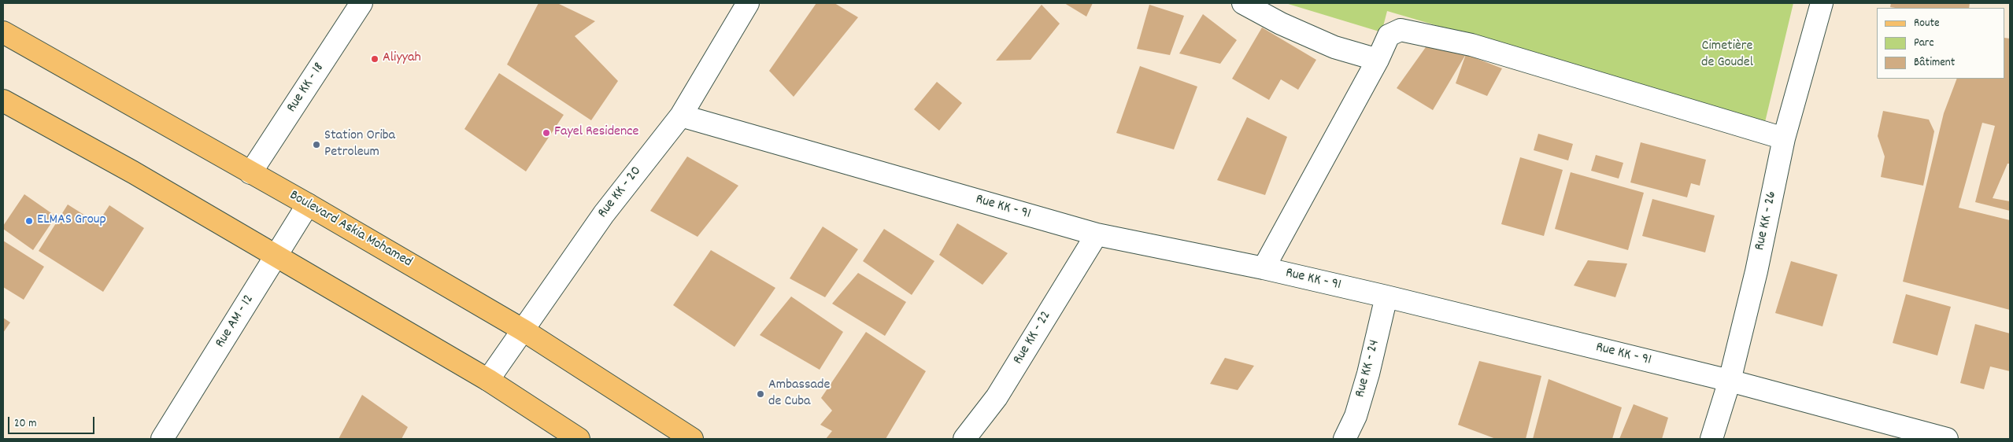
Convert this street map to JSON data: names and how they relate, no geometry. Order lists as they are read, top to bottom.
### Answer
{
  "streets": {
    "main road": ["Boulevard Askia Mohamed"],
    "street": [
      "Rue KK - 18",
      "Rue KK - 20",
      "Rue KK - 91",
      "Rue KK - 26",
      "Rue AM - 12",
      "Rue KK - 22",
      "Rue KK - 24"
    ]
  },
  "crossings": [
    ["Rue KK - 18", "Boulevard Askia Mohamed"],
    ["Rue KK - 20", "Rue KK - 91"],
    ["Rue KK - 20", "Boulevard Askia Mohamed"],
    ["Rue KK - 91", "Rue KK - 26"],
    ["Rue KK - 91", "Rue KK - 22"],
    ["Rue KK - 91", "Rue KK - 24"],
    ["Boulevard Askia Mohamed", "Rue AM - 12"]
  ],
  "parks": ["Cimetière de Goudel"],
  "places": [
    "Aliyyah",
    "Fayel Residence",
    "Station Oriba Petroleum",
    "ELMAS Group",
    "Ambassade de Cuba"
  ],
  "legend": ["Route", "Parc", "Bâtiment"],
  "scale_bar": "20 m"
}
